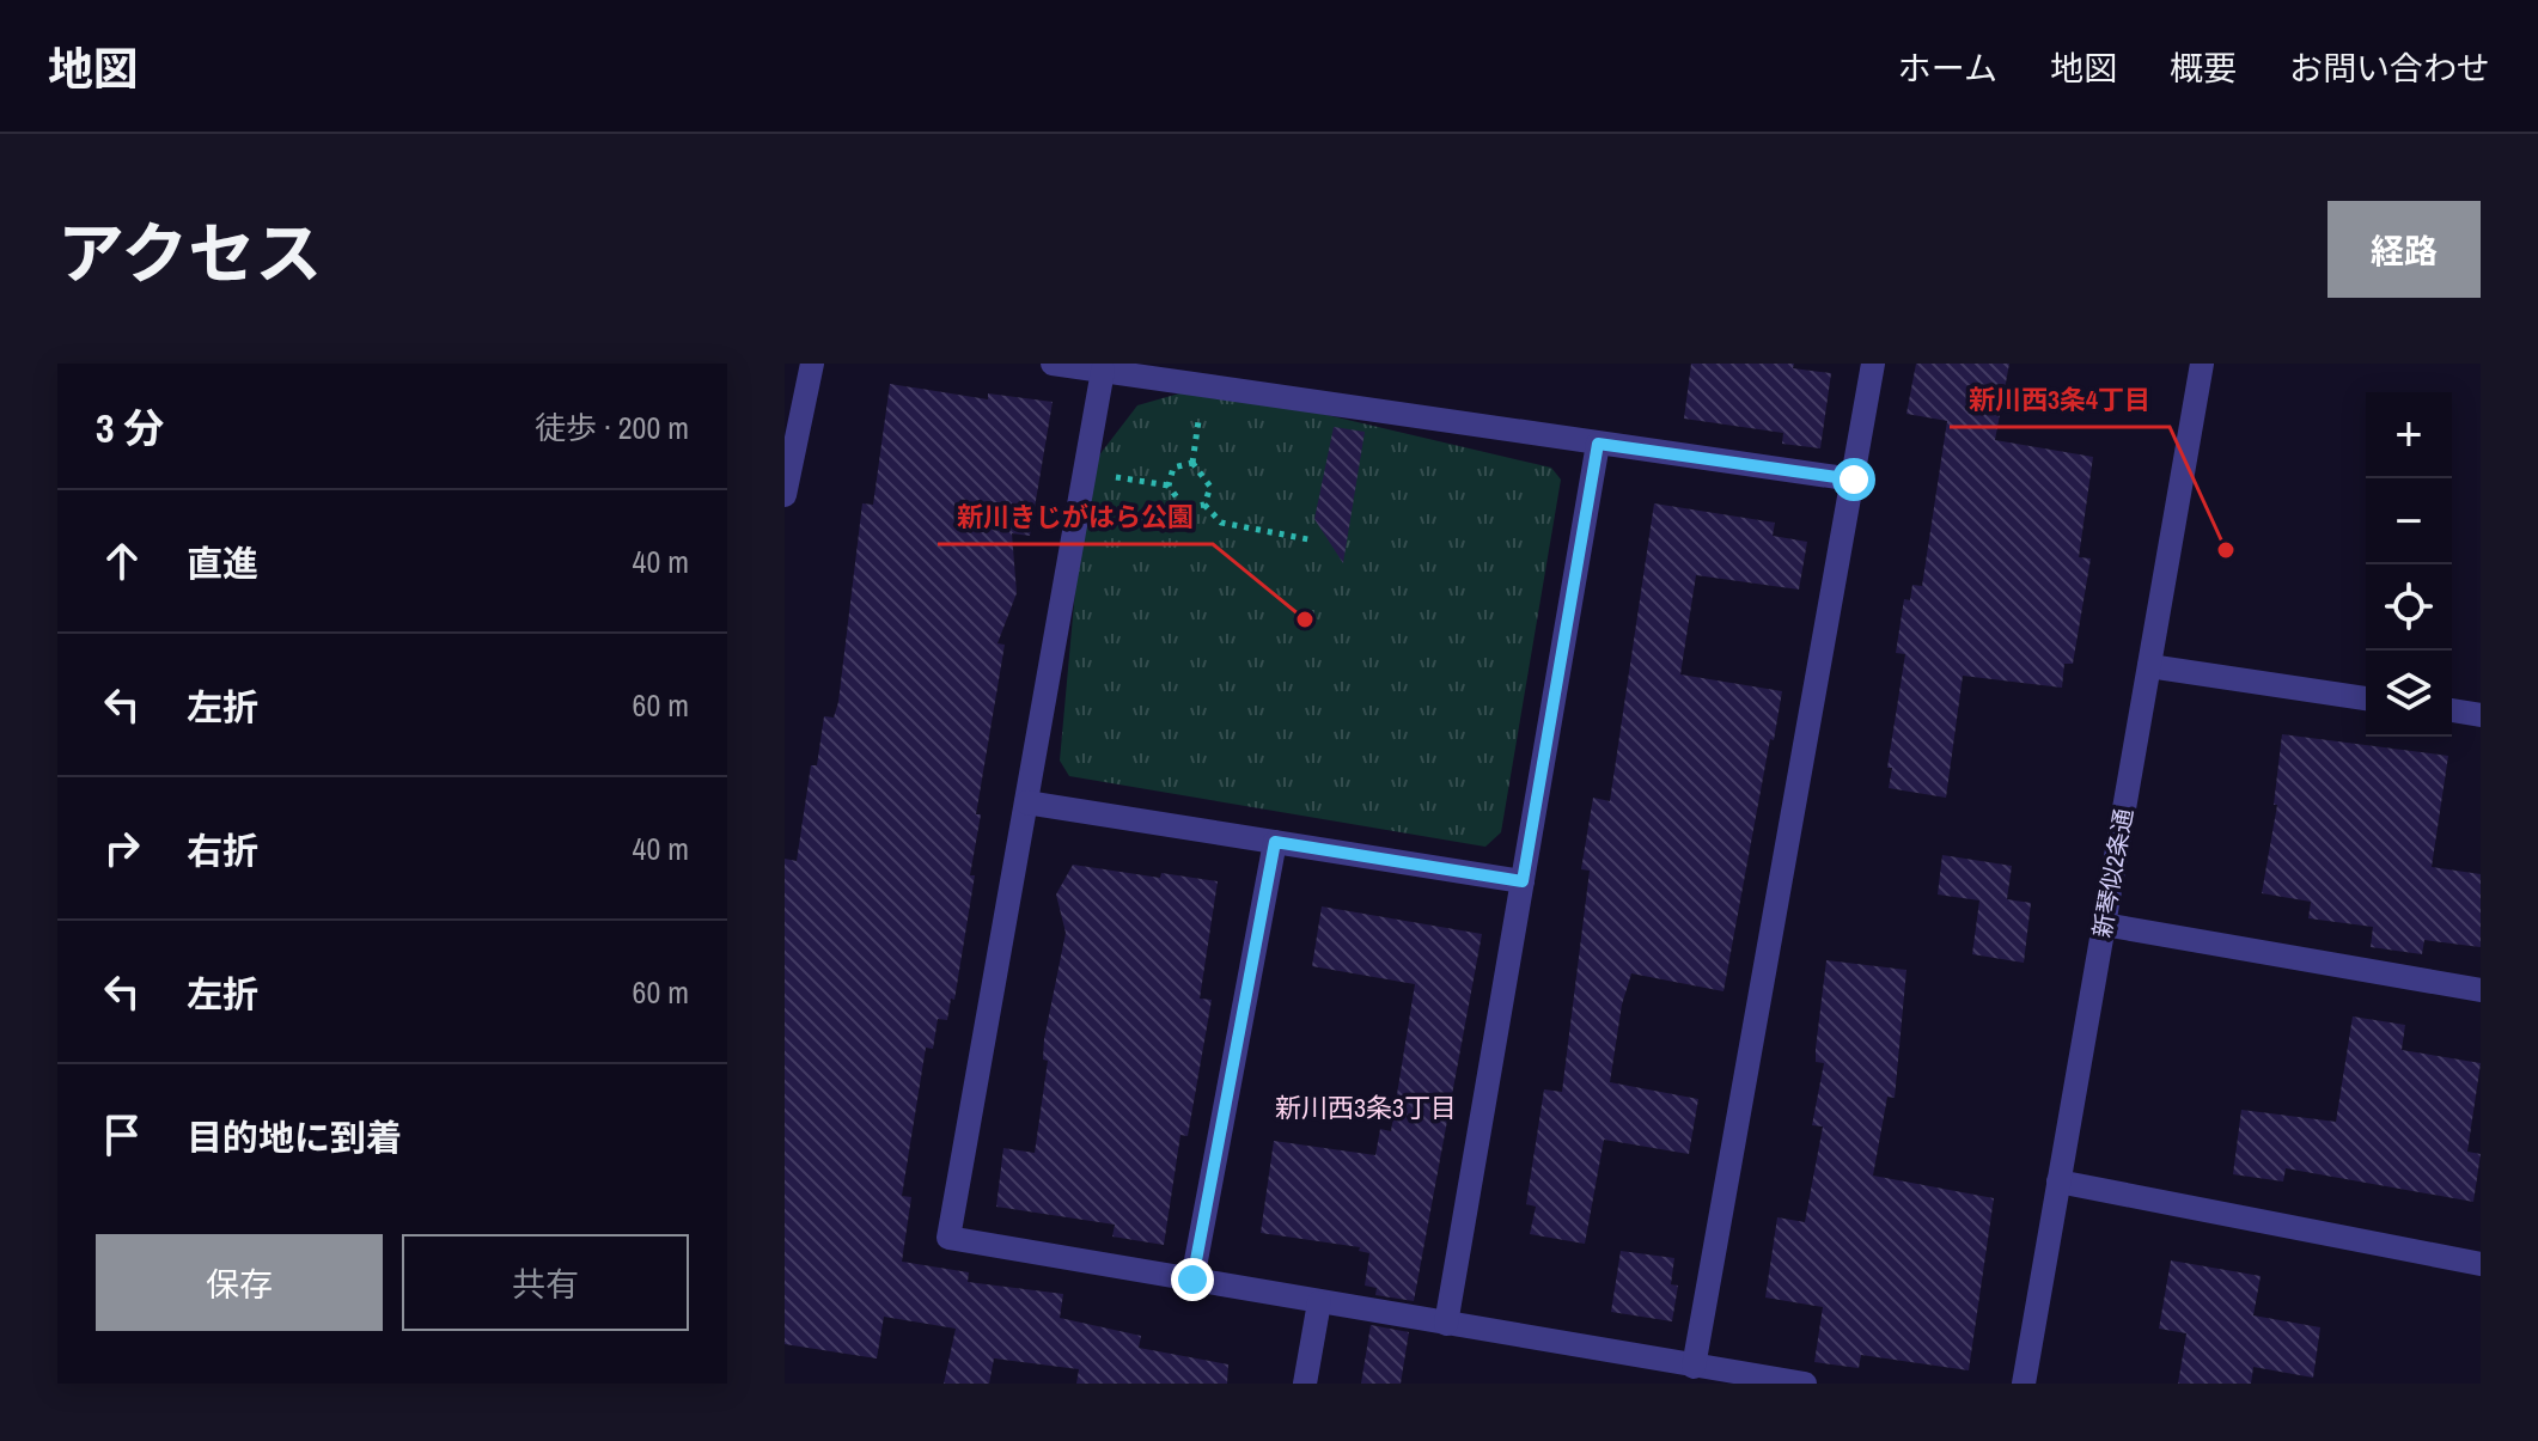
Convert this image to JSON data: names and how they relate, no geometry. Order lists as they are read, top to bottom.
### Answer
{
  "streets": {
    "street": ["新琴似2条通"]
  },
  "districts": ["新川西3条3丁目"],
  "places": ["新川西3条4丁目", "新川きじがはら公園"],
  "page": {
    "header": "地図",
    "nav": [
      "ホーム",
      "地図",
      "概要",
      "お問い合わせ"
    ],
    "title": "アクセス",
    "buttons": [
      "経路",
      ["保存", "共有"]
    ],
    "heading": ["3 分", "徒歩 · 200 m"],
    "map_buttons": ["+", "−"],
    "list": [
      ["直進", "40 m"],
      ["左折", "60 m"],
      ["右折", "40 m"],
      ["左折", "60 m"],
      "目的地に到着"
    ]
  }
}
